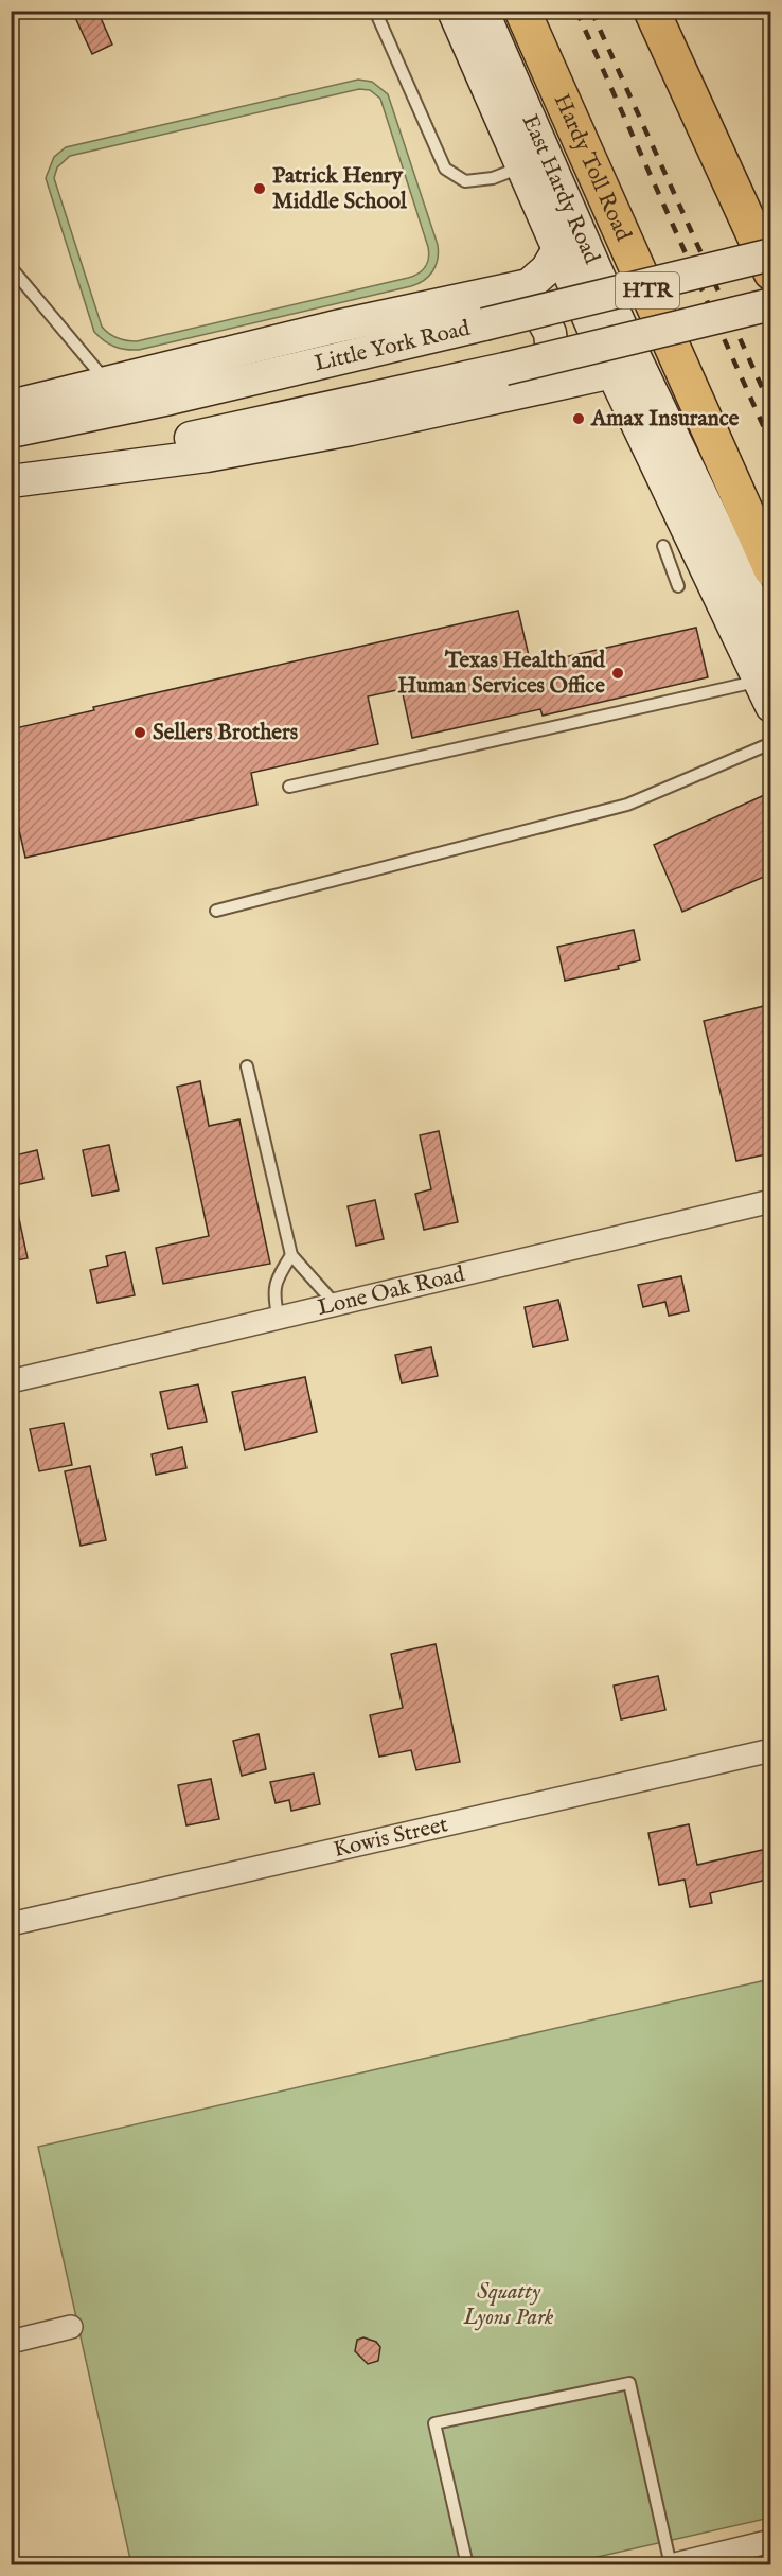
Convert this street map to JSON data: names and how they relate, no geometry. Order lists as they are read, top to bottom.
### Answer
{
  "streets": {
    "highway": ["Hardy Toll Road", "HTR"],
    "main road": ["East Hardy Road", "Little York Road"],
    "street": ["Lone Oak Road", "Kowis Street"]
  },
  "crossings": [
    ["East Hardy Road", "Little York Road"]
  ],
  "parks": ["Squatty Lyons Park"],
  "places": [
    "Patrick Henry Middle School",
    "Amax Insurance",
    "Texas Health and Human Services Office",
    "Sellers Brothers"
  ]
}
